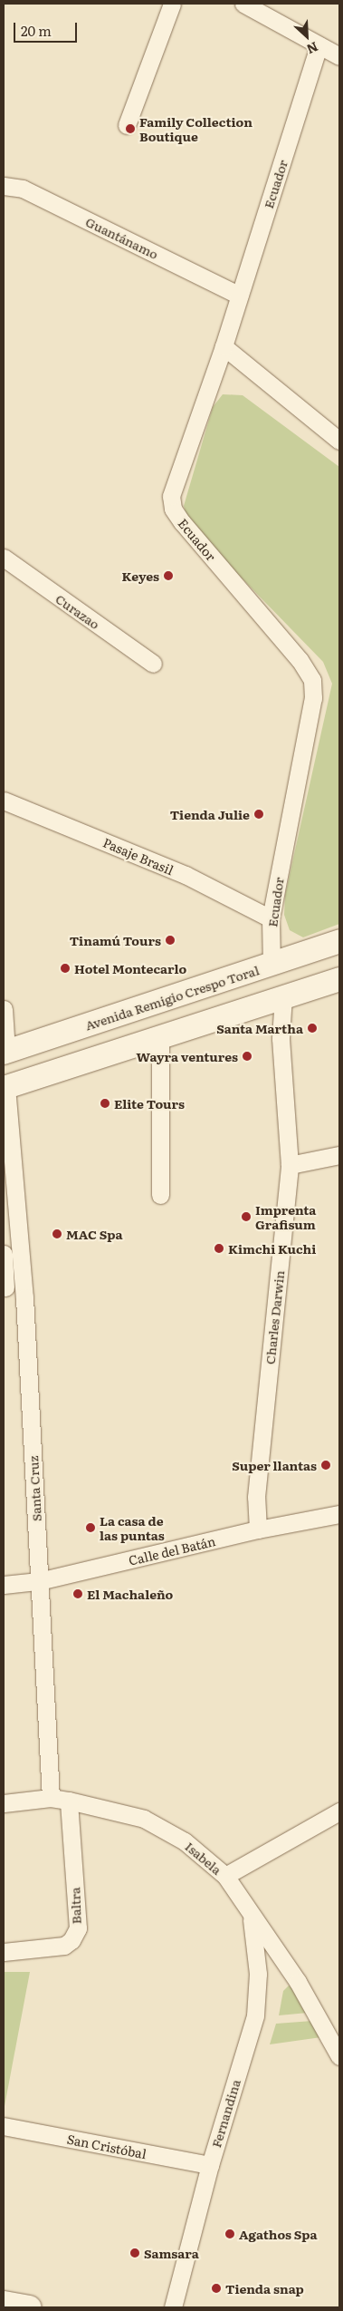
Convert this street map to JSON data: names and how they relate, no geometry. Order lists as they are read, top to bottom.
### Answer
{
  "streets": {
    "main road": ["Avenida Remigio Crespo Toral"],
    "street": [
      "Ecuador",
      "Guantánamo",
      "Curazao",
      "Pasaje Brasil",
      "Charles Darwin",
      "Santa Cruz",
      "Calle del Batán",
      "Isabela",
      "Baltra",
      "Fernandina",
      "San Cristóbal"
    ]
  },
  "crossings": [
    ["Ecuador", "Guantánamo"],
    ["Ecuador", "Pasaje Brasil"],
    ["Ecuador", "Avenida Remigio Crespo Toral"],
    ["Charles Darwin", "Calle del Batán"],
    ["Santa Cruz", "Calle del Batán"],
    ["Santa Cruz", "Isabela"],
    ["Isabela", "Baltra"],
    ["Isabela", "Fernandina"],
    ["Fernandina", "San Cristóbal"]
  ],
  "places": [
    "Family Collection Boutique",
    "Keyes",
    "Tienda Julie",
    "Tinamú Tours",
    "Hotel Montecarlo",
    "Santa Martha",
    "Wayra ventures",
    "Elite Tours",
    "Imprenta Grafisum",
    "MAC Spa",
    "Kimchi Kuchi",
    "Super llantas",
    "La casa de las puntas",
    "El Machaleño",
    "Agathos Spa",
    "Samsara",
    "Tienda snap"
  ],
  "scale_bar": "20 m",
  "north": "bottom right"
}
